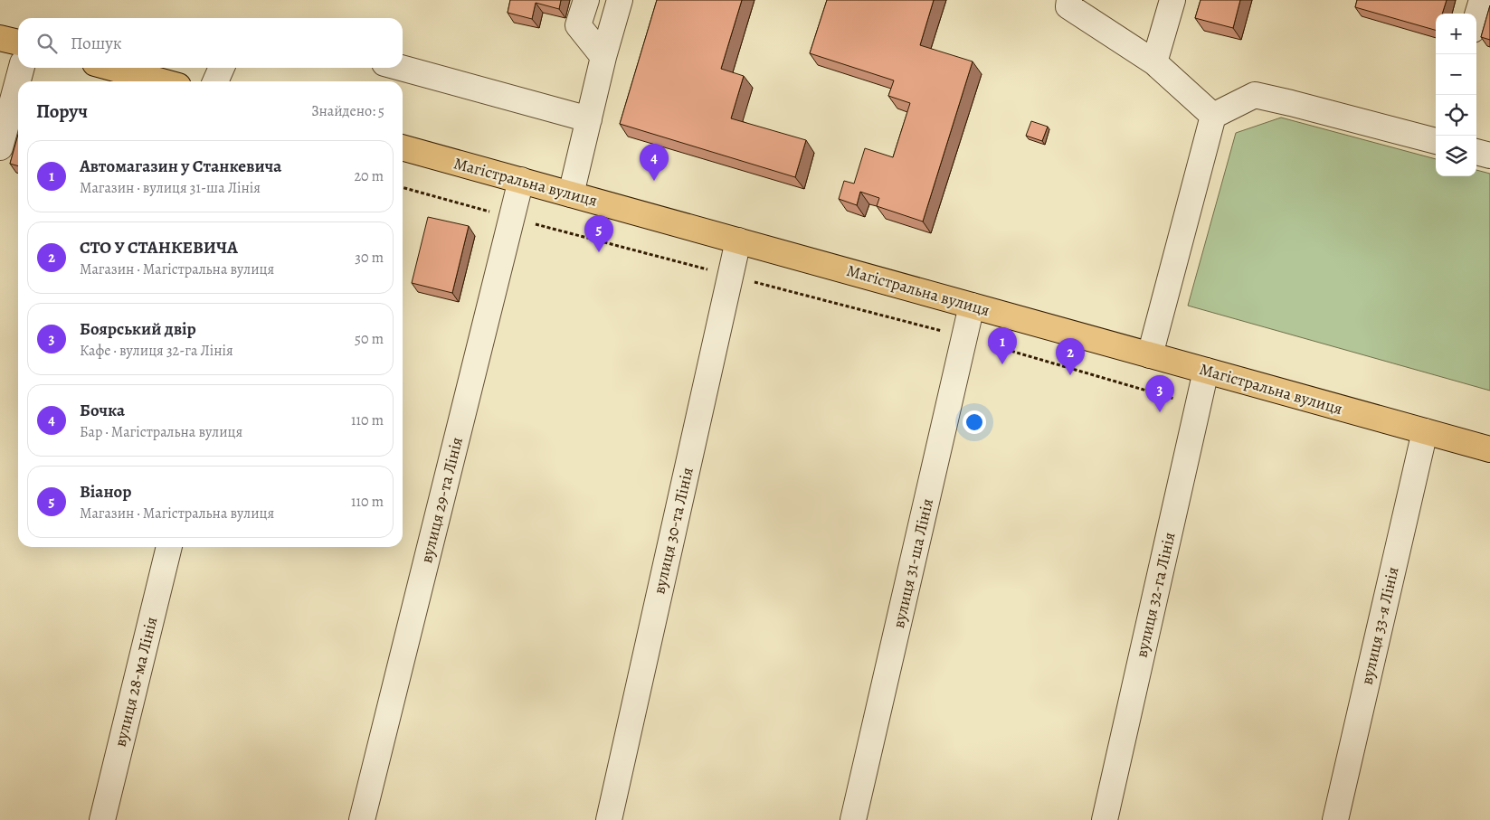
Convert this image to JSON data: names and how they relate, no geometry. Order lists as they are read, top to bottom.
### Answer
{
  "streets": {
    "main road": ["Магістральна вулиця"],
    "street": [
      "вулиця 29-та Лінія",
      "вулиця 30-та Лінія",
      "вулиця 31-ша Лінія",
      "вулиця 32-га Лінія",
      "вулиця 33-я Лінія",
      "вулиця 28-ма Лінія"
    ]
  },
  "crossings": [
    ["Магістральна вулиця", "вулиця 29-та Лінія"],
    ["Магістральна вулиця", "вулиця 30-та Лінія"],
    ["Магістральна вулиця", "вулиця 31-ша Лінія"],
    ["Магістральна вулиця", "вулиця 32-га Лінія"],
    ["Магістральна вулиця", "вулиця 33-я Лінія"]
  ],
  "page": {
    "map_buttons": ["+", "−"],
    "search": "Пошук",
    "heading": ["Поруч", "Знайдено: 5"],
    "list": [
      {
        "mark": "1",
        "name": "Автомагазин у Станкевича",
        "note": "Магазин · вулиця 31-ша Лінія",
        "value": "20 m"
      },
      {
        "mark": "2",
        "name": "СТО У СТАНКЕВИЧА",
        "note": "Магазин · Магістральна вулиця",
        "value": "30 m"
      },
      {
        "mark": "3",
        "name": "Боярський двір",
        "note": "Кафе · вулиця 32-га Лінія",
        "value": "50 m"
      },
      {
        "mark": "4",
        "name": "Бочка",
        "note": "Бар · Магістральна вулиця",
        "value": "110 m"
      },
      {
        "mark": "5",
        "name": "Віанор",
        "note": "Магазин · Магістральна вулиця",
        "value": "110 m"
      }
    ],
    "pins": [
      "4",
      "5",
      "1",
      "2",
      "3"
    ]
  }
}
